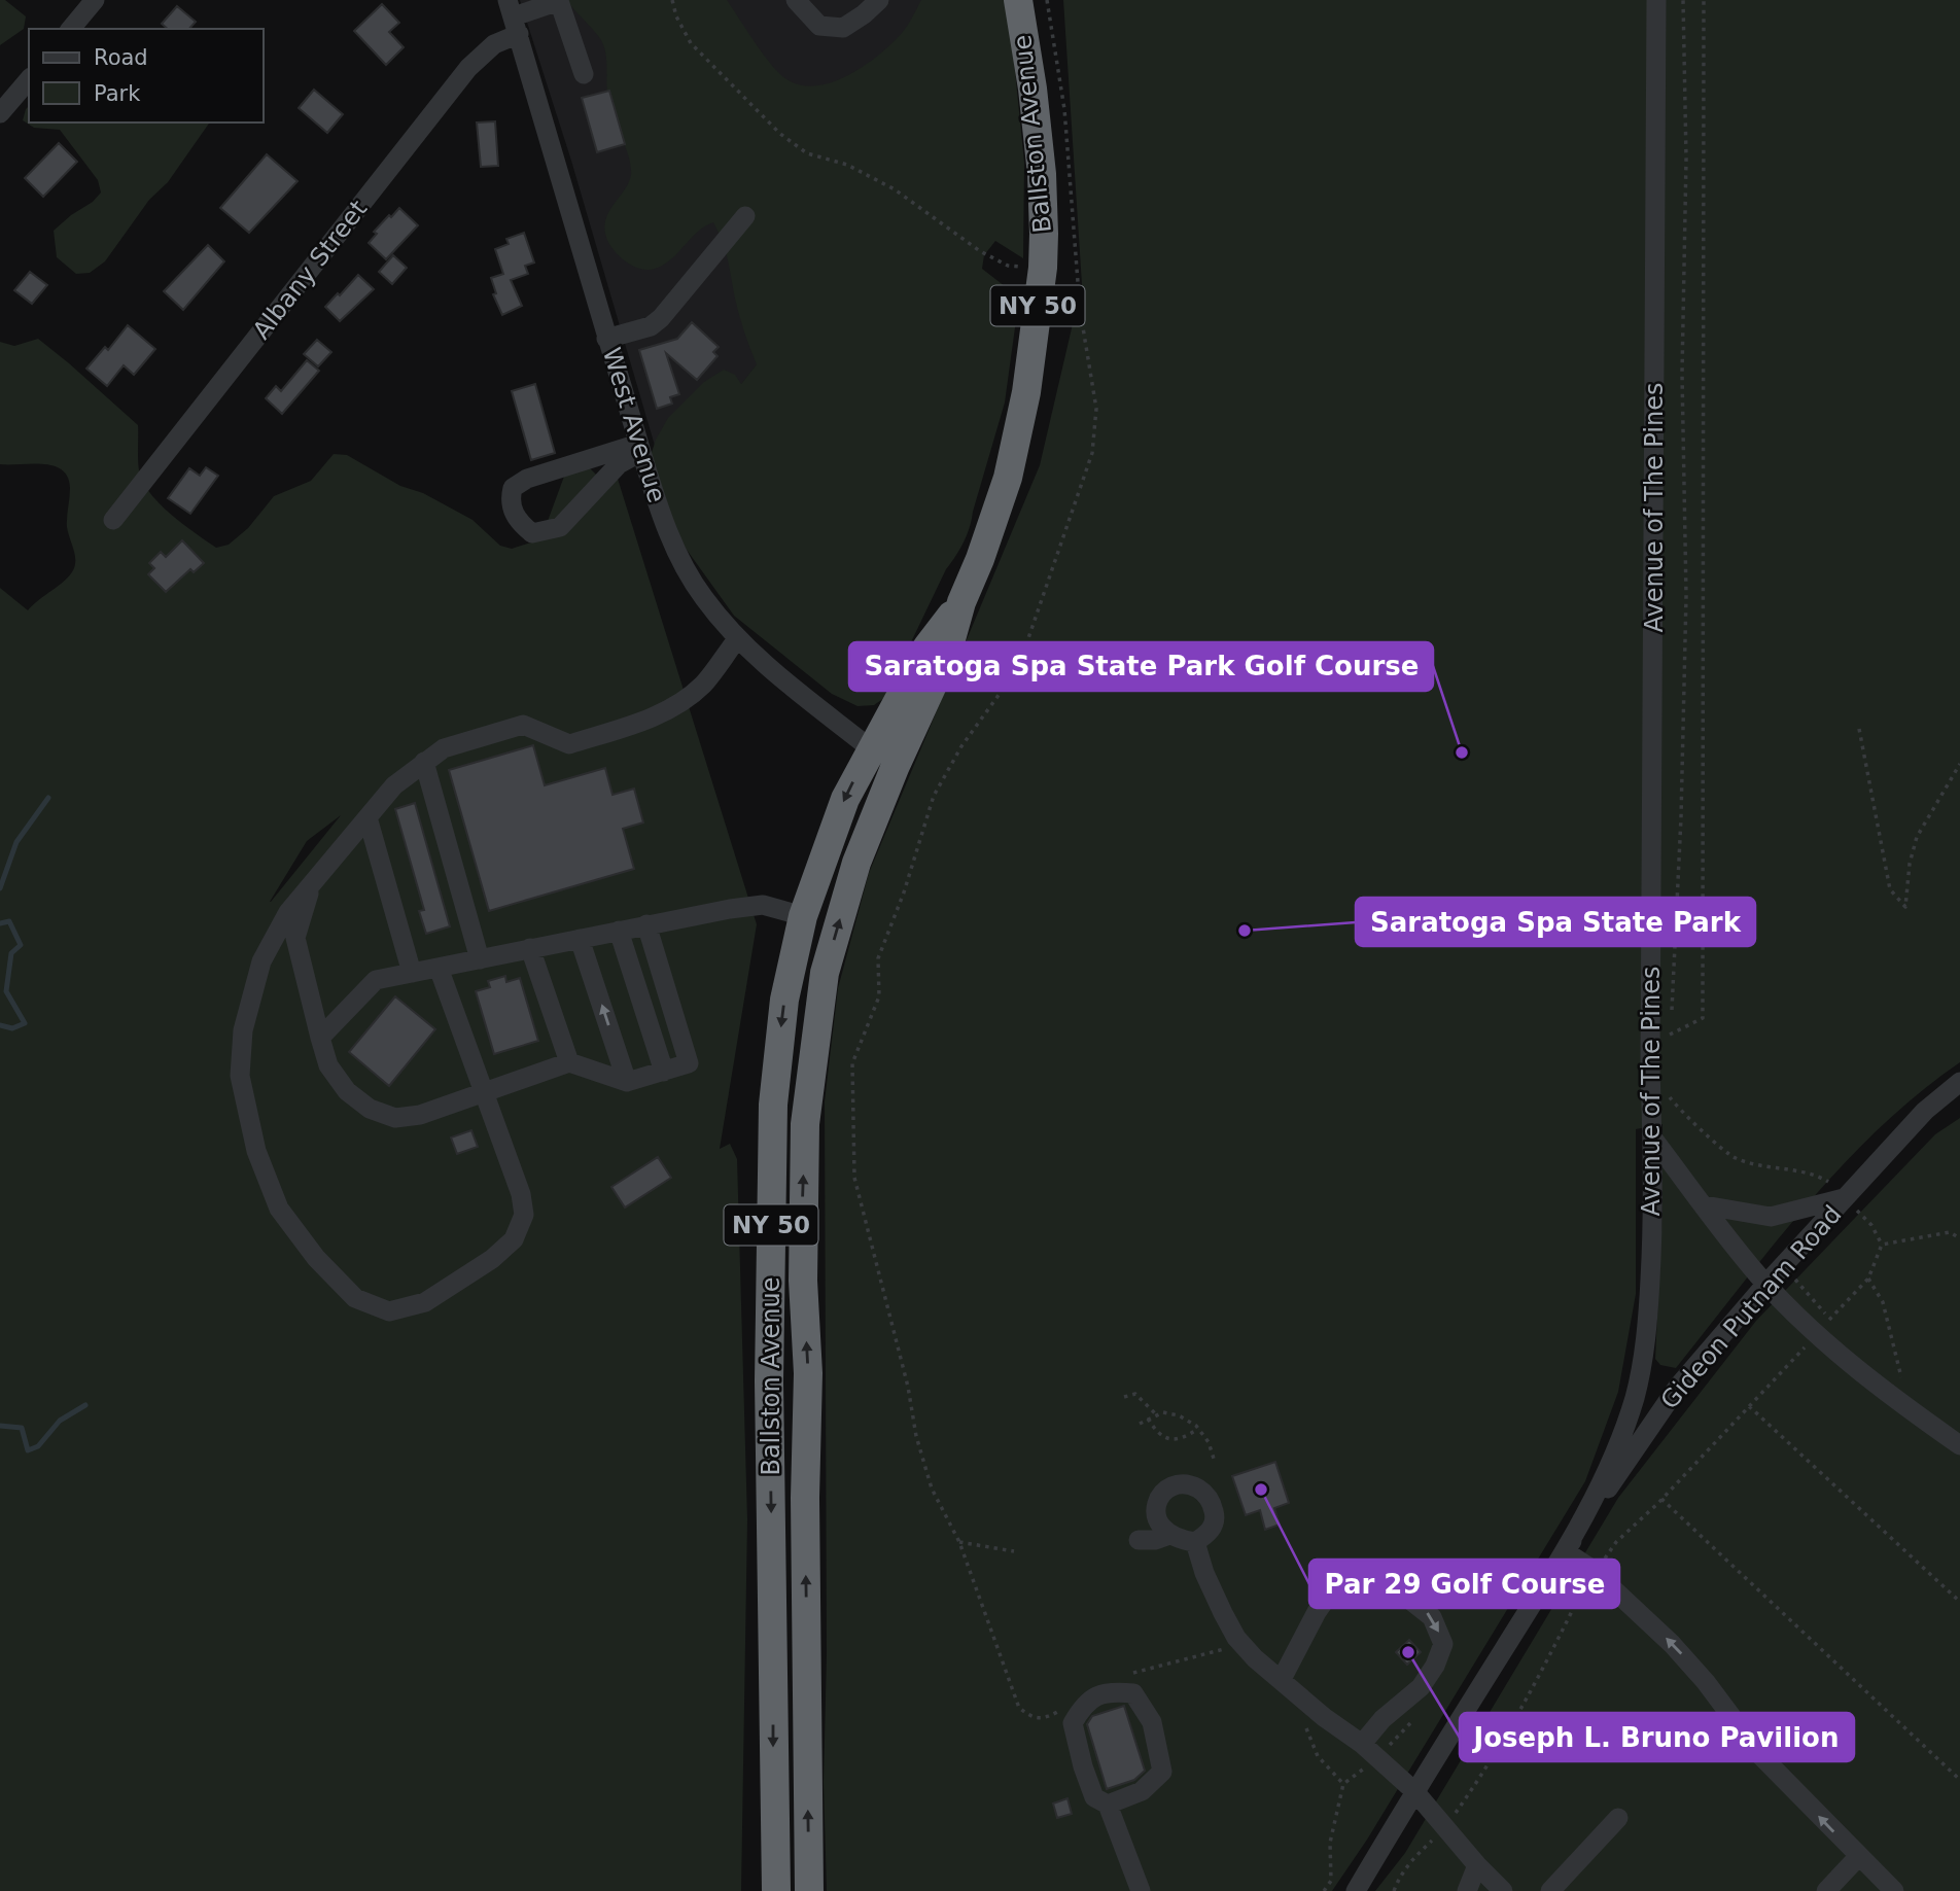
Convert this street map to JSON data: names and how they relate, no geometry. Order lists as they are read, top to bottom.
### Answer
{
  "streets": {
    "highway": ["Ballston Avenue", "NY 50"],
    "street": [
      "Albany Street",
      "West Avenue",
      "Avenue of The Pines",
      "Gideon Putnam Road"
    ]
  },
  "crossings": [
    ["Ballston Avenue", "West Avenue"],
    ["Albany Street", "West Avenue"],
    ["Avenue of The Pines", "Gideon Putnam Road"]
  ],
  "places": [
    "Saratoga Spa State Park Golf Course",
    "Saratoga Spa State Park",
    "Par 29 Golf Course",
    "Joseph L. Bruno Pavilion"
  ],
  "legend": ["Road", "Park"]
}
